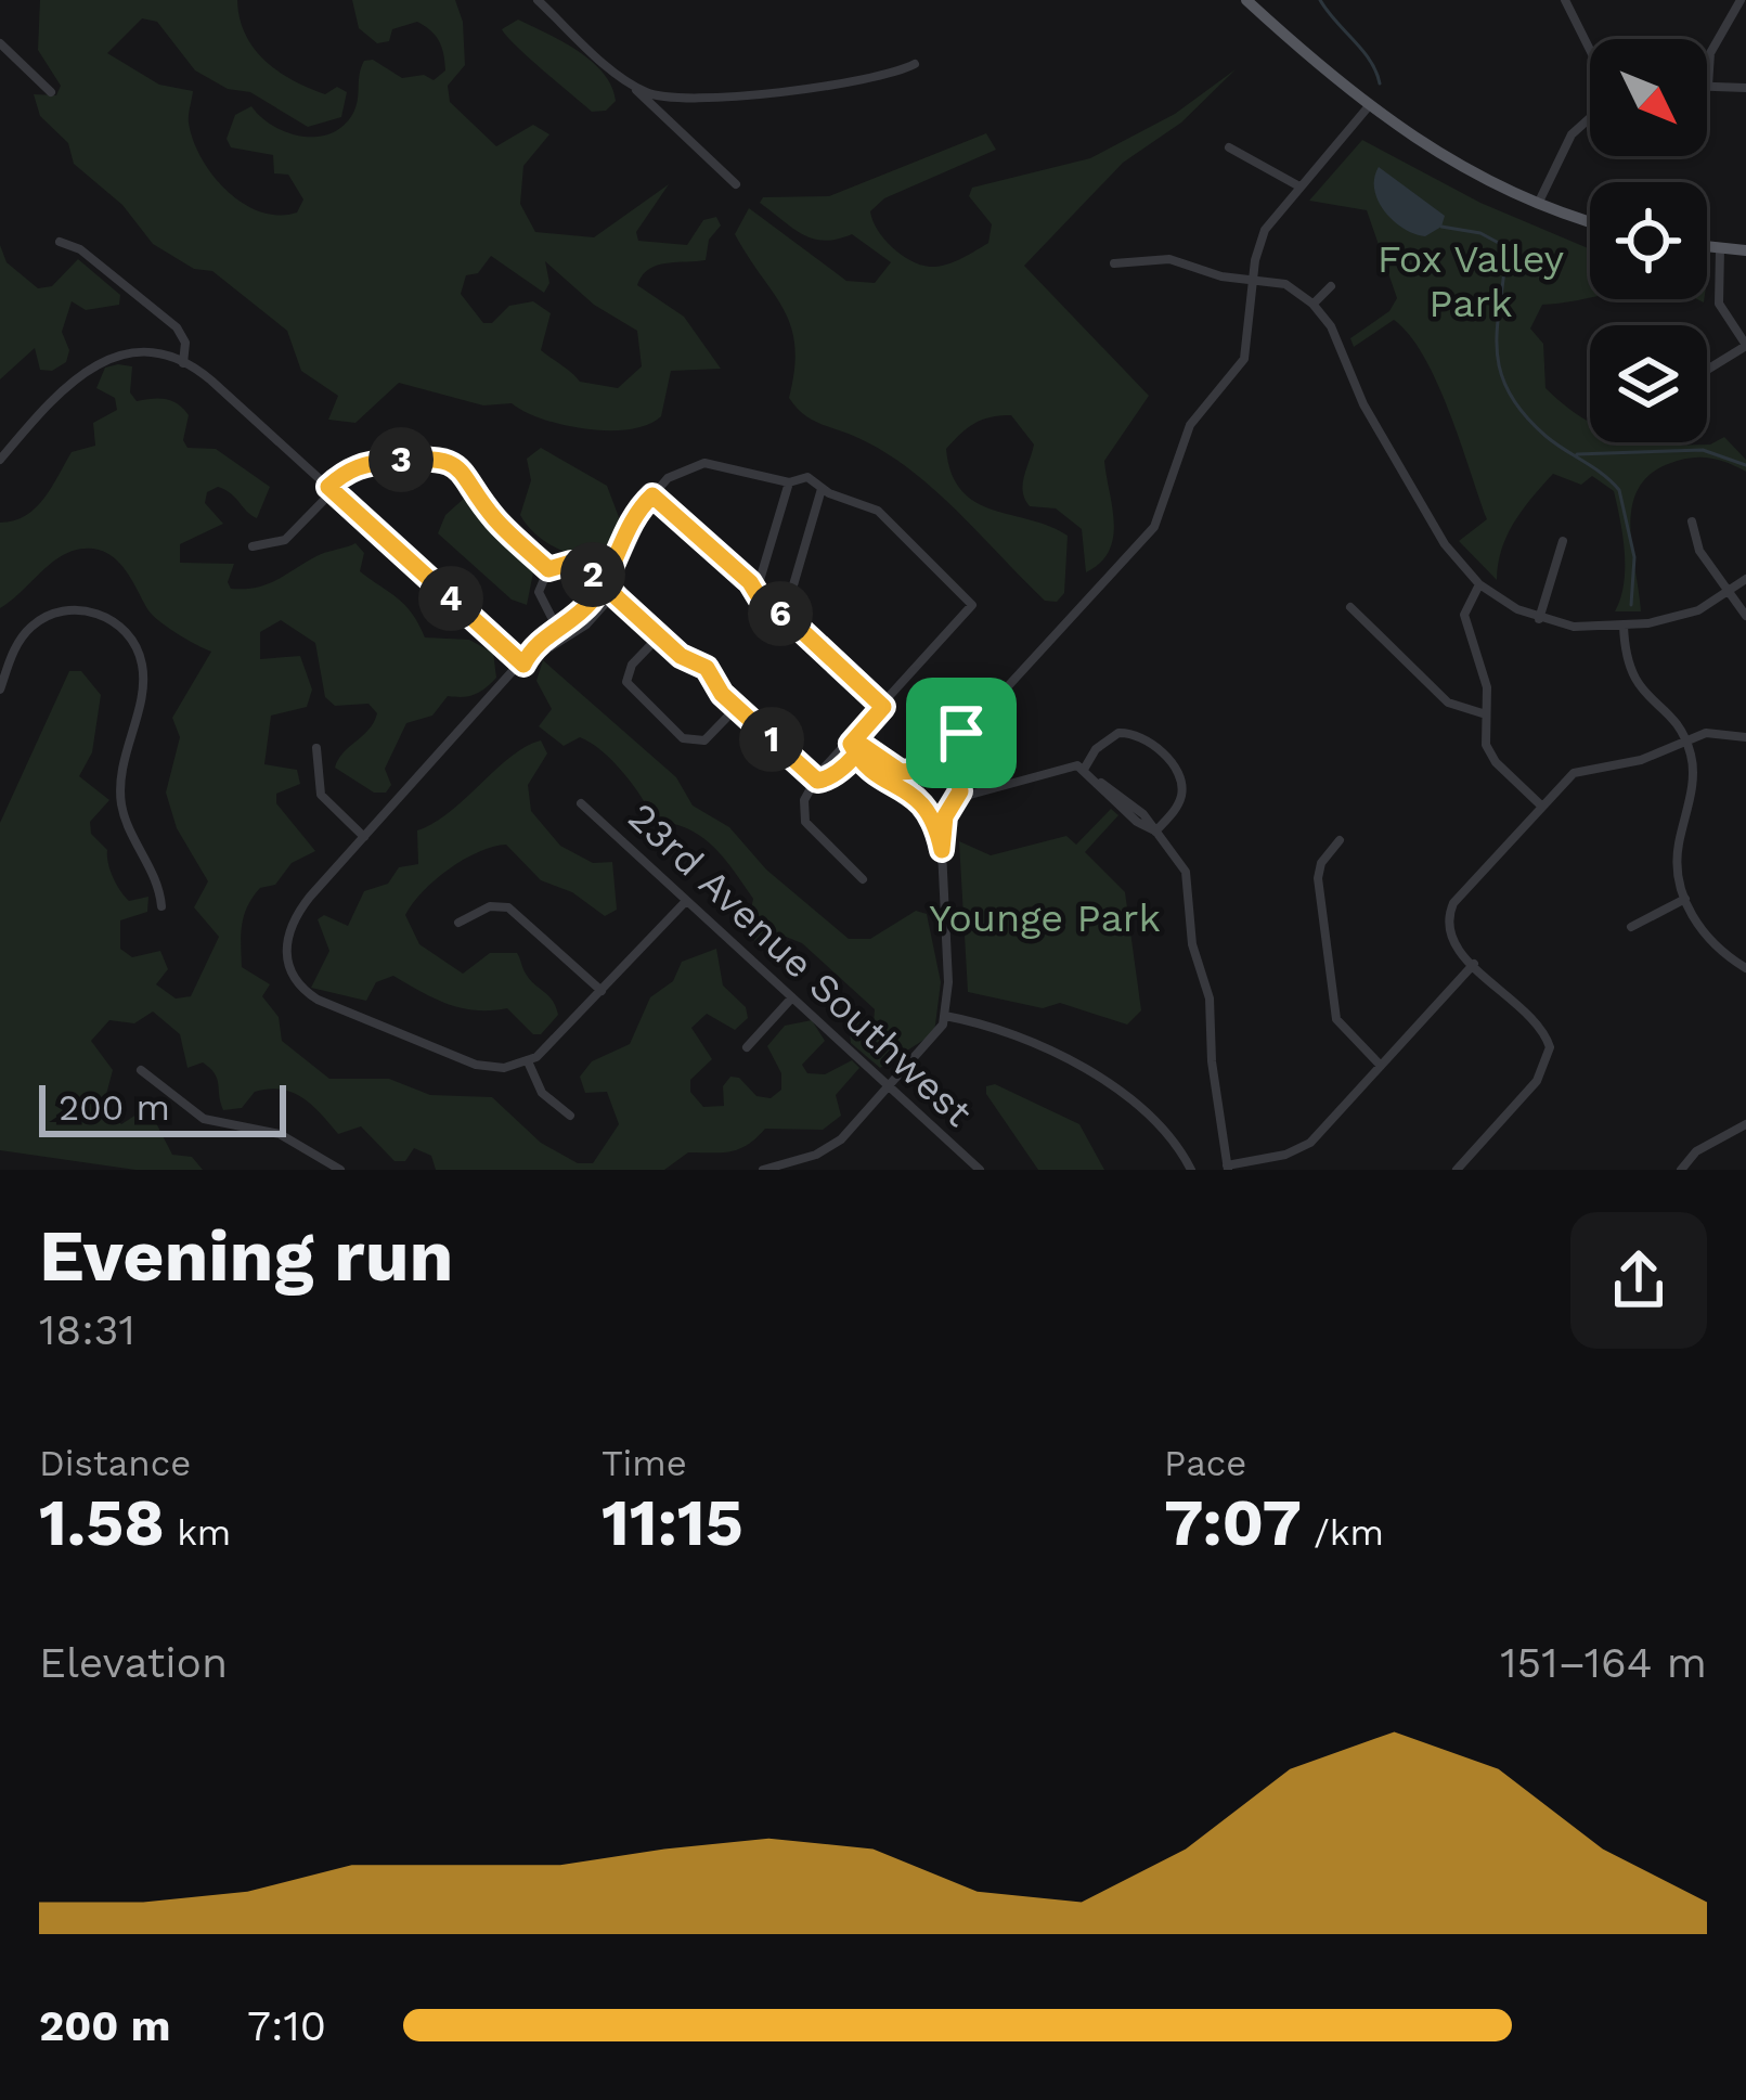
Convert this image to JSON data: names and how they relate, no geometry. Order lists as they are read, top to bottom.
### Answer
{
  "streets": {
    "street": ["23rd Avenue Southwest"]
  },
  "parks": ["Fox Valley Park", "Younge Park"],
  "scale_bar": "200 m",
  "north": "bottom right",
  "page": {
    "pins": [
      "3",
      "2",
      "4",
      "6",
      "1"
    ],
    "scale": "200 m",
    "heading": ["Evening run", "18:31"],
    "stats": [
      ["Distance", "1.58 km"],
      ["Time", "11:15"],
      ["Pace", "7:07 /km"]
    ],
    "chart": ["Elevation", "151–164 m"],
    "list": [
      {
        "name": "200 m",
        "note": "7:10"
      }
    ]
  }
}
